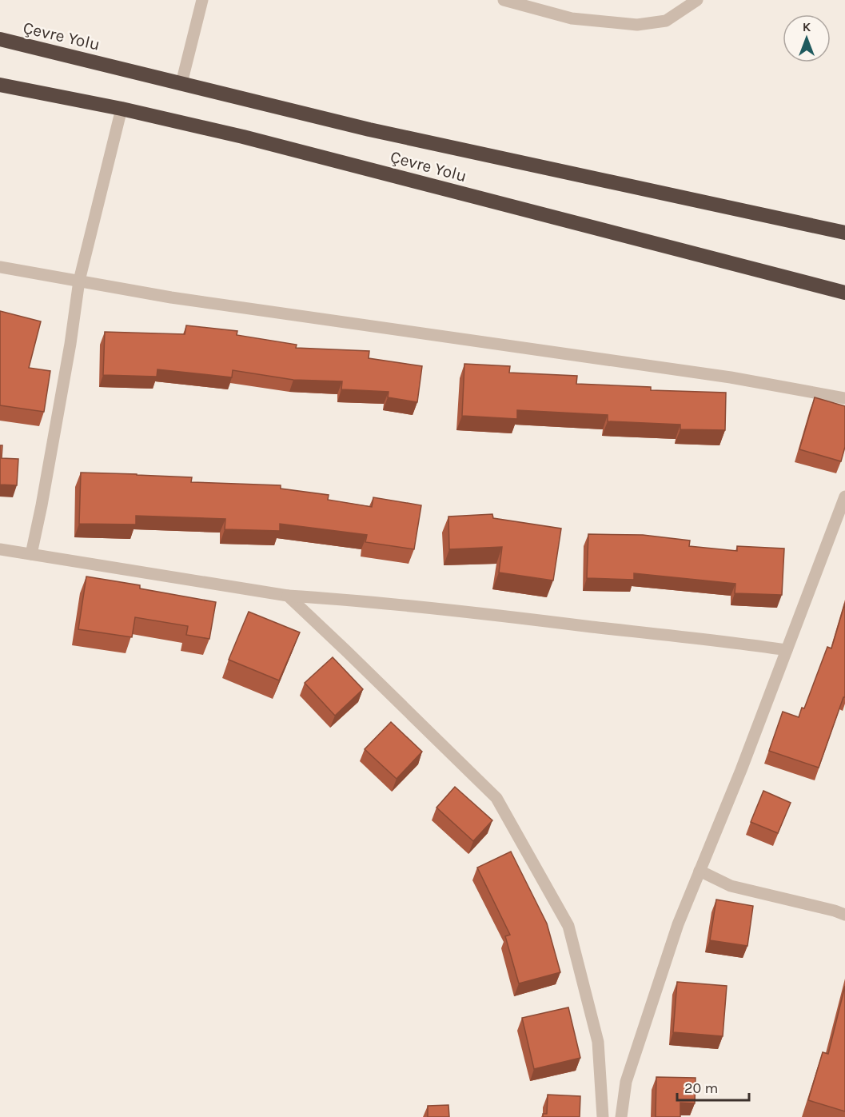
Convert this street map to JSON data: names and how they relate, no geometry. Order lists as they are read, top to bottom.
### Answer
{
  "streets": {
    "highway": ["Çevre Yolu"]
  },
  "scale_bar": "20 m",
  "north": "top"
}
